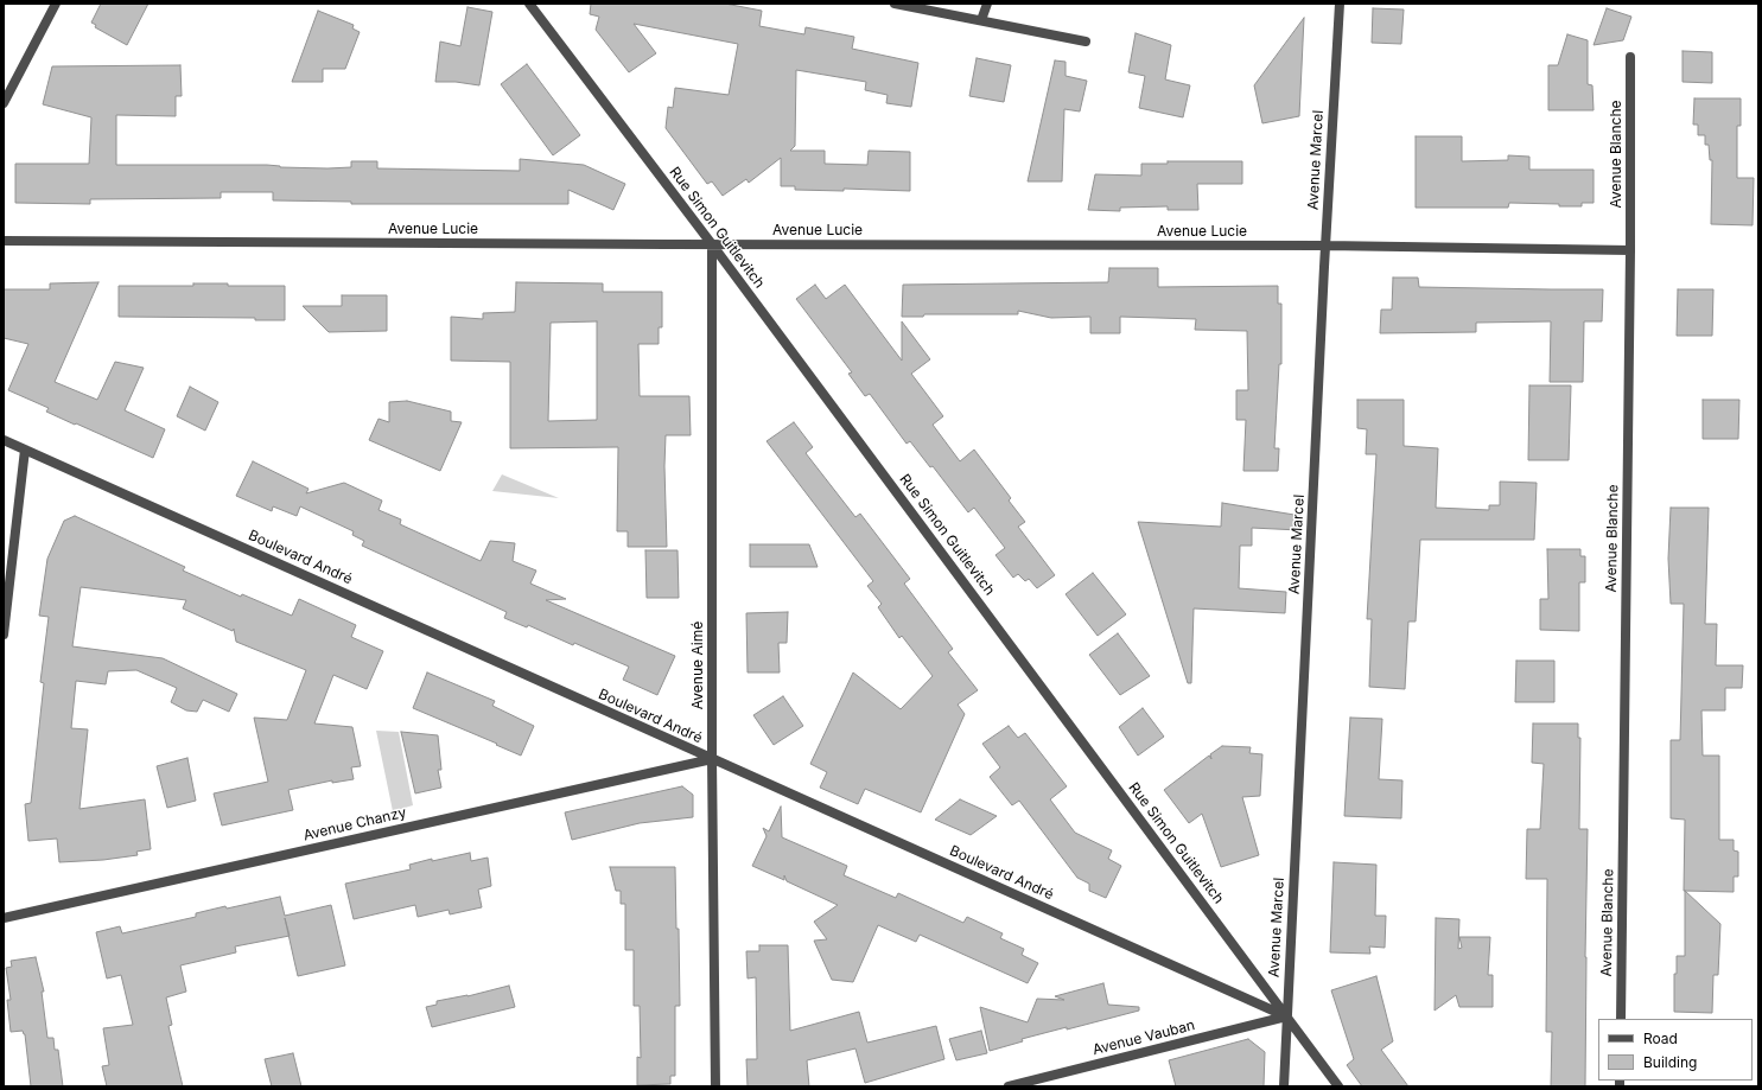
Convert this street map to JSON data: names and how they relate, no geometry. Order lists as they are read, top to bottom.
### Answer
{
  "streets": {
    "street": [
      "Avenue Blanche",
      "Avenue Marcel",
      "Rue Simon Guitlevitch",
      "Avenue Lucie",
      "Boulevard André",
      "Avenue Aimé",
      "Avenue Chanzy",
      "Avenue Vauban"
    ]
  },
  "crossings": [
    ["Avenue Blanche", "Avenue Lucie"],
    ["Avenue Marcel", "Rue Simon Guitlevitch"],
    ["Avenue Marcel", "Avenue Lucie"],
    ["Avenue Marcel", "Boulevard André"],
    ["Avenue Marcel", "Avenue Vauban"],
    ["Rue Simon Guitlevitch", "Avenue Lucie"],
    ["Rue Simon Guitlevitch", "Boulevard André"],
    ["Rue Simon Guitlevitch", "Avenue Aimé"],
    ["Rue Simon Guitlevitch", "Avenue Vauban"],
    ["Avenue Lucie", "Avenue Aimé"],
    ["Boulevard André", "Avenue Aimé"],
    ["Boulevard André", "Avenue Chanzy"],
    ["Boulevard André", "Avenue Vauban"],
    ["Avenue Aimé", "Avenue Chanzy"]
  ],
  "legend": ["Road", "Building"]
}
